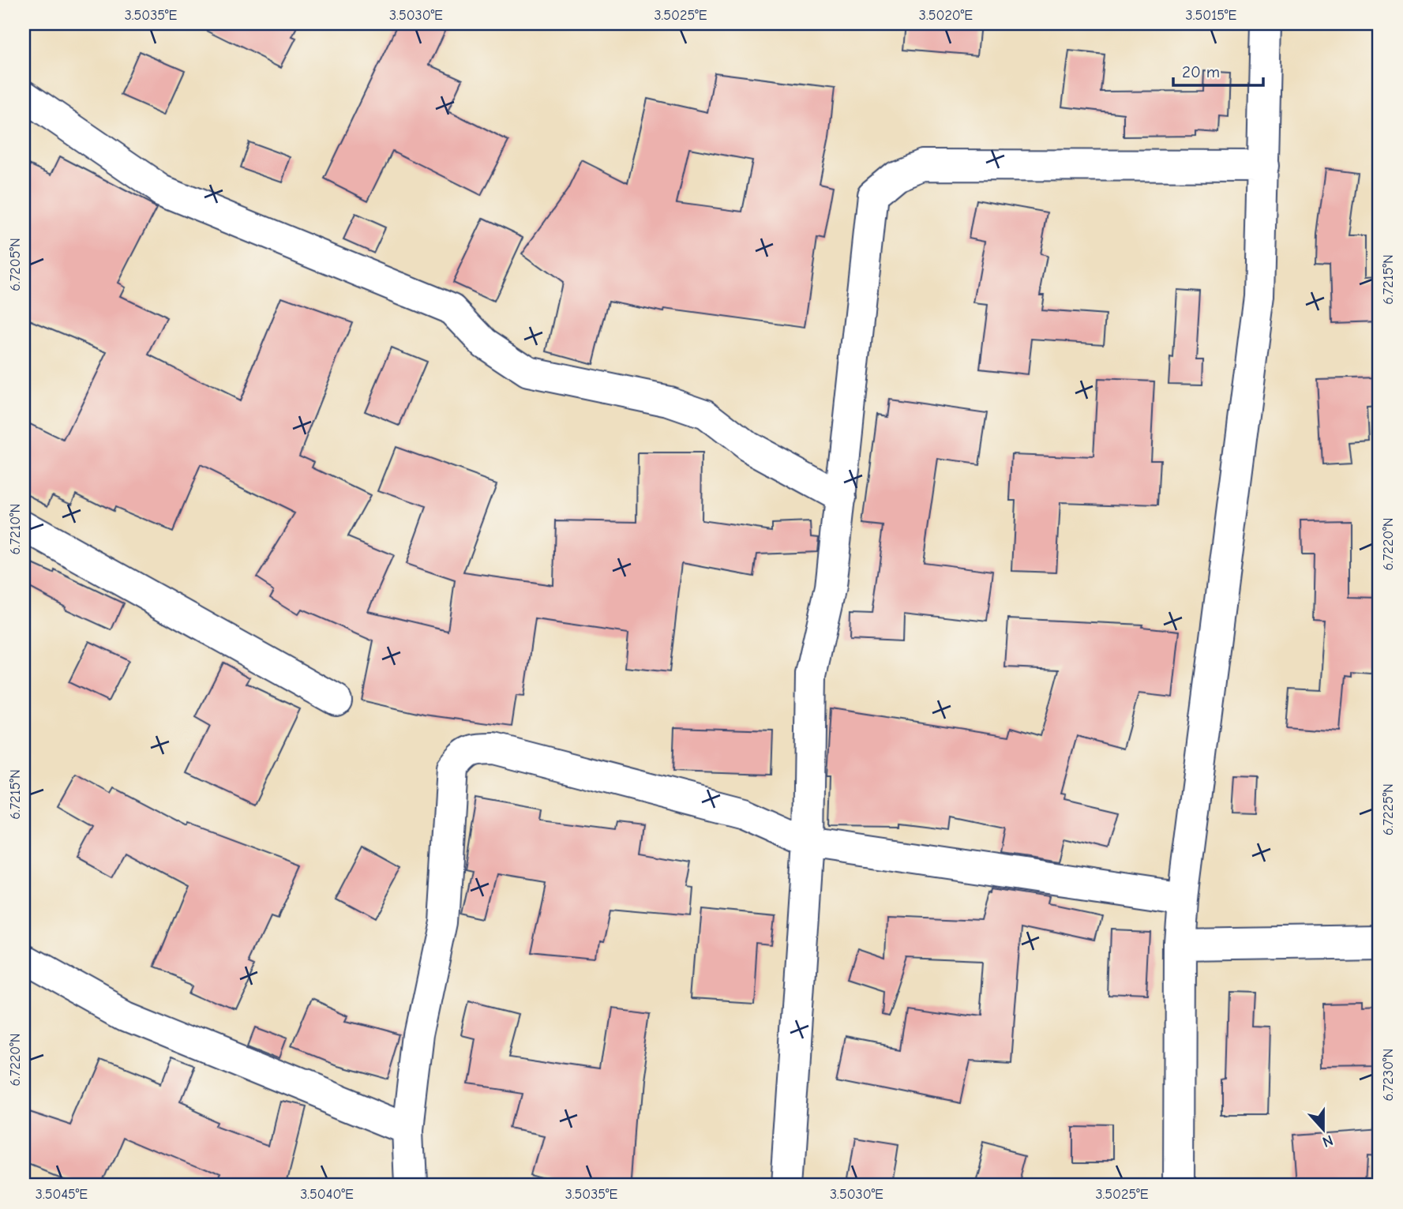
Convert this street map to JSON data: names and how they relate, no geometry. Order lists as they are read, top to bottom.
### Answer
{
  "scale_bar": "20 m",
  "north": "bottom",
  "coordinates": [
    "3.5035°E",
    "3.5030°E",
    "3.5025°E",
    "3.5020°E",
    "3.5015°E",
    "6.7205°N",
    "6.7215°N",
    "6.7210°N",
    "6.7220°N",
    "6.7225°N",
    "6.7230°N",
    "3.5045°E",
    "3.5040°E"
  ]
}
